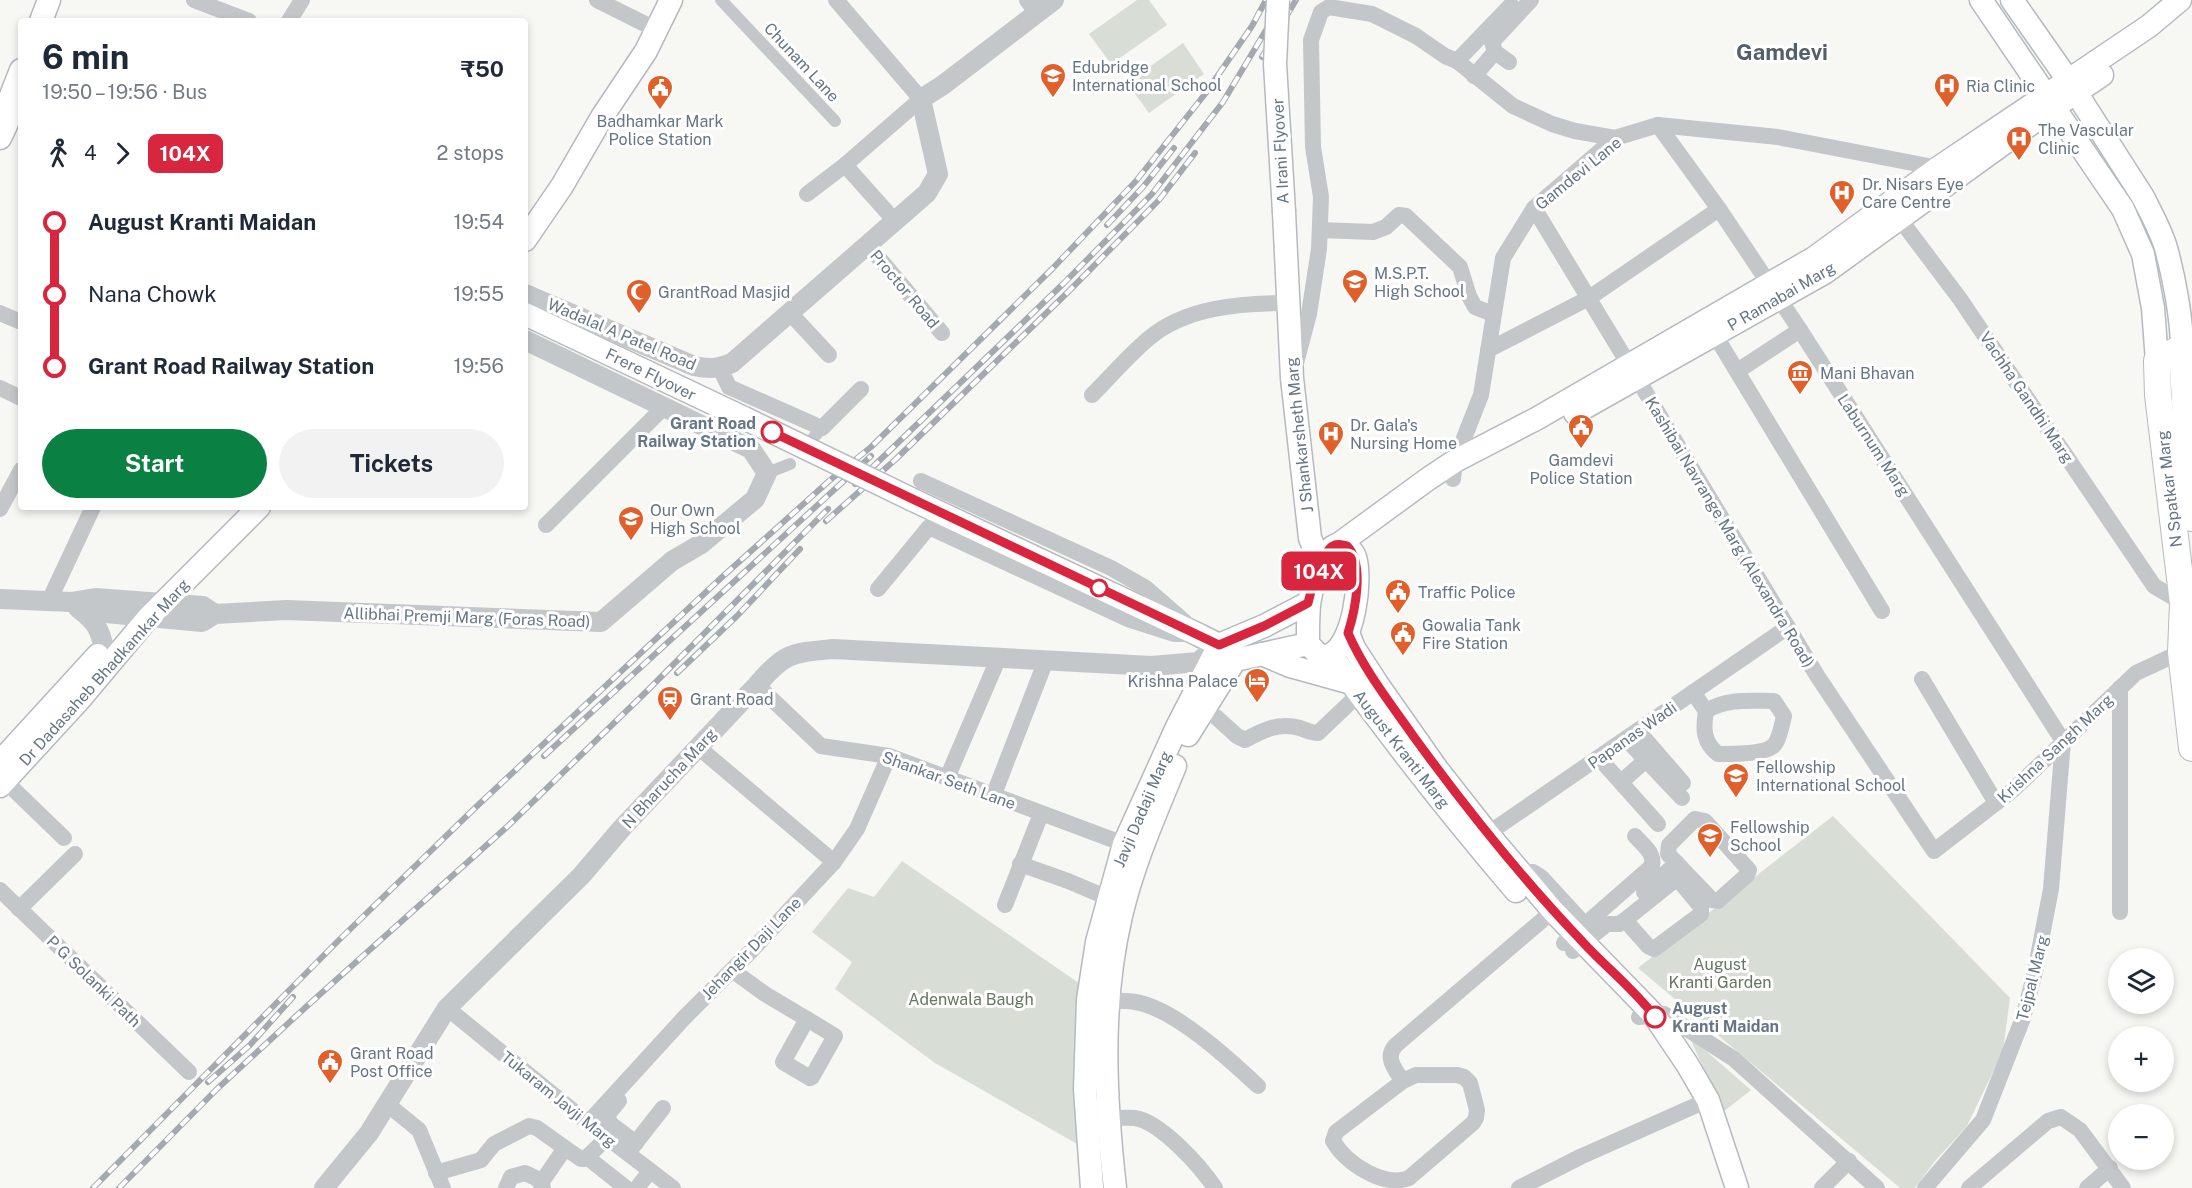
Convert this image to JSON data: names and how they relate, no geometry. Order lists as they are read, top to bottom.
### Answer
{
  "streets": {
    "main road": [
      "A Irani Flyover",
      "P Ramabai Marg",
      "Frere Flyover",
      "J Shankarsheth Marg",
      "N Spatkar Marg",
      "Dr Dadasaheb Bhadkamkar Marg",
      "August Kranti Marg",
      "Javji Dadaji Marg"
    ],
    "street": [
      "Chunam Lane",
      "Gamdevi Lane",
      "Proctor Road",
      "Wadalal A Patel Road",
      "Vachha Gandhi Marg",
      "Laburnum Marg",
      "Kashibai Navrange Marg (Alexandra Road)",
      "Allibhai Premji Marg (Foras Road)",
      "Papanas Wadi",
      "Krishna Sangh Marg",
      "N Bharucha Marg",
      "Shankar Seth Lane",
      "Jehangir Daji Lane",
      "Tejpal Marg",
      "P G Solanki Path",
      "Tukaram Javji Marg"
    ]
  },
  "crossings": [
    ["A Irani Flyover", "J Shankarsheth Marg"],
    ["Gamdevi Lane", "P Ramabai Marg"],
    ["Gamdevi Lane", "Laburnum Marg"],
    ["Gamdevi Lane", "Kashibai Navrange Marg (Alexandra Road)"],
    ["P Ramabai Marg", "Vachha Gandhi Marg"],
    ["P Ramabai Marg", "J Shankarsheth Marg"],
    ["P Ramabai Marg", "Laburnum Marg"],
    ["P Ramabai Marg", "Kashibai Navrange Marg (Alexandra Road)"],
    ["Frere Flyover", "N Bharucha Marg"],
    ["Frere Flyover", "Javji Dadaji Marg"],
    ["Vachha Gandhi Marg", "N Spatkar Marg"],
    ["Laburnum Marg", "Krishna Sangh Marg"],
    ["Laburnum Marg", "Tejpal Marg"],
    ["N Spatkar Marg", "Krishna Sangh Marg"],
    ["Kashibai Navrange Marg (Alexandra Road)", "Papanas Wadi"],
    ["Kashibai Navrange Marg (Alexandra Road)", "Krishna Sangh Marg"],
    ["Allibhai Premji Marg (Foras Road)", "Dr Dadasaheb Bhadkamkar Marg"],
    ["Papanas Wadi", "August Kranti Marg"],
    ["Krishna Sangh Marg", "Tejpal Marg"],
    ["N Bharucha Marg", "Shankar Seth Lane"],
    ["N Bharucha Marg", "Javji Dadaji Marg"],
    ["N Bharucha Marg", "Tukaram Javji Marg"],
    ["Shankar Seth Lane", "Javji Dadaji Marg"],
    ["Shankar Seth Lane", "Jehangir Daji Lane"],
    ["Jehangir Daji Lane", "Tukaram Javji Marg"]
  ],
  "districts": ["Gamdevi"],
  "parks": ["August Kranti Garden", "Adenwala Baugh"],
  "places": {
    "school or university": [
      "Edubridge International School",
      "M.S.P.T. High School",
      "Our Own High School",
      "Fellowship International School",
      "Fellowship School"
    ],
    "hospital": [
      "Ria Clinic",
      "The Vascular Clinic",
      "Dr. Nisars Eye Care Centre",
      "Dr. Gala's Nursing Home"
    ],
    "public building": [
      "Badhamkar Mark Police Station",
      "Gamdevi Police Station",
      "Traffic Police",
      "Gowalia Tank Fire Station",
      "Grant Road Post Office"
    ],
    "mosque": ["GrantRoad Masjid"],
    "museum": ["Mani Bhavan"],
    "other": ["Grant Road Railway Station", "August Kranti Maidan"],
    "hotel": ["Krishna Palace"],
    "station": ["Grant Road"]
  },
  "lines": ["bus line 104X"],
  "page": {
    "on_map": "104X",
    "heading": ["6 min", "19:50 – 19:56 · Bus", "₹50"],
    "legs": ["4", "104X", "2 stops"],
    "list": [
      {
        "name": "August Kranti Maidan",
        "value": "19:54"
      },
      {
        "name": "Nana Chowk",
        "value": "19:55"
      },
      {
        "name": "Grant Road Railway Station",
        "value": "19:56"
      }
    ],
    "buttons": ["Start", "Tickets"],
    "map_buttons": ["+", "−"]
  }
}
